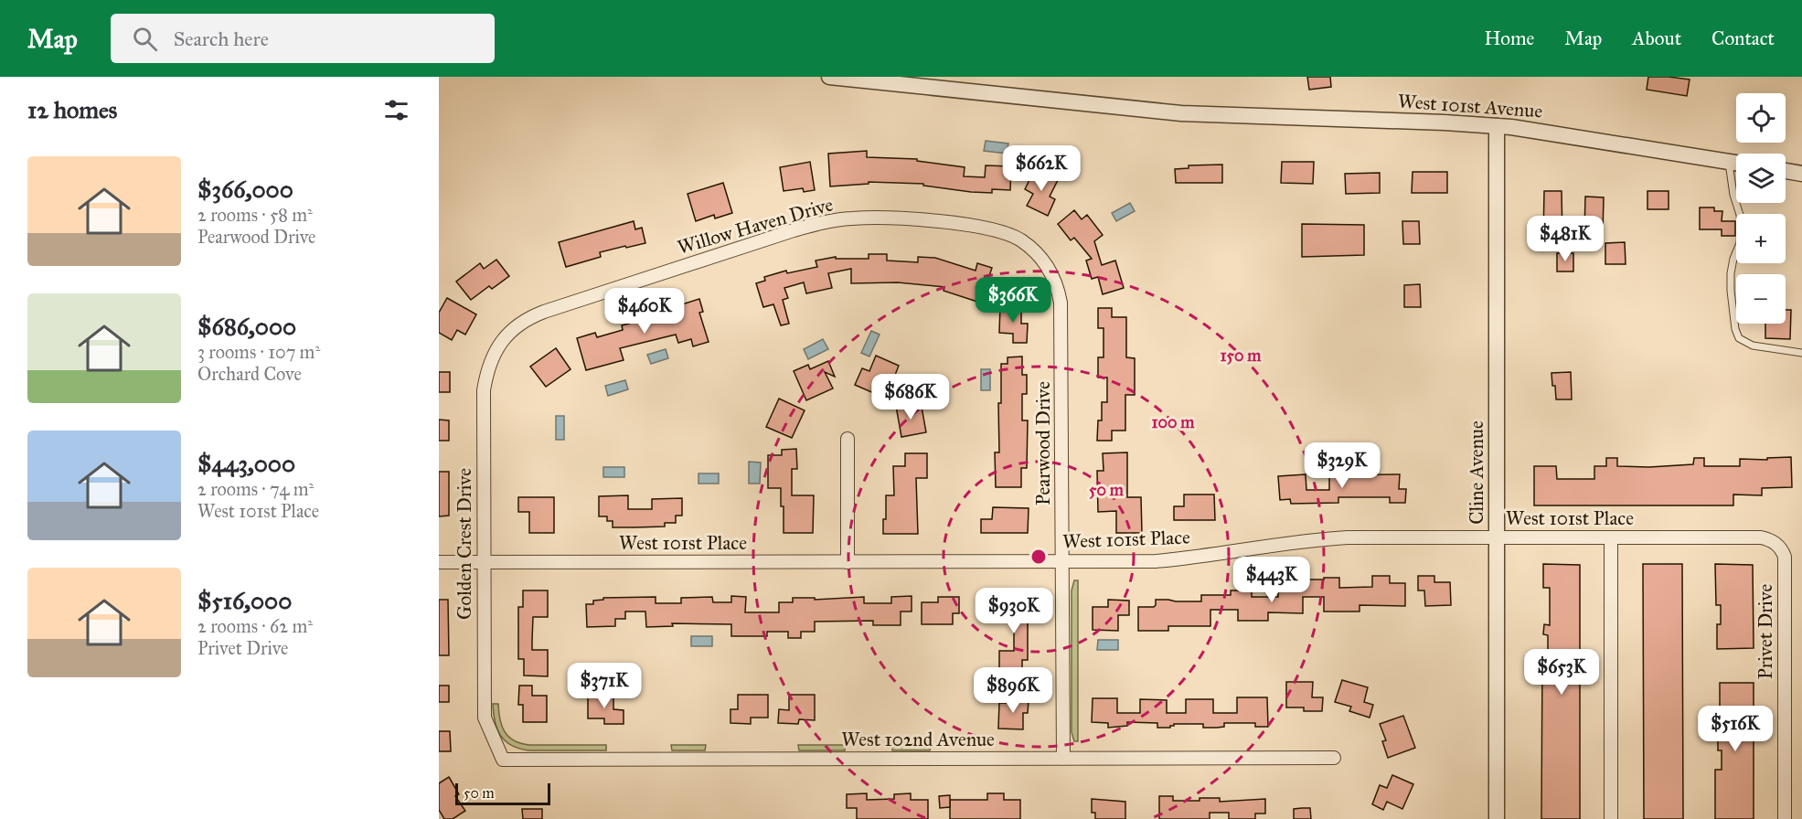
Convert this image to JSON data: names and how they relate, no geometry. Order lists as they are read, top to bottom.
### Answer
{
  "streets": {
    "street": [
      "West 101st Avenue",
      "Willow Haven Drive",
      "Pearwood Drive",
      "Cline Avenue",
      "West 101st Place",
      "Golden Crest Drive",
      "Privet Drive",
      "West 102nd Avenue"
    ]
  },
  "crossings": [
    ["West 101st Avenue", "Cline Avenue"],
    ["Willow Haven Drive", "Pearwood Drive"],
    ["Willow Haven Drive", "Golden Crest Drive"],
    ["Pearwood Drive", "West 101st Place"],
    ["Pearwood Drive", "West 102nd Avenue"],
    ["Cline Avenue", "West 101st Place"],
    ["West 101st Place", "Golden Crest Drive"],
    ["West 101st Place", "Privet Drive"],
    ["Golden Crest Drive", "West 102nd Avenue"]
  ],
  "scale_bar": "50 m",
  "page": {
    "header": "Map",
    "search": "Search here",
    "nav": [
      "Home",
      "Map",
      "About",
      "Contact"
    ],
    "heading": "12 homes",
    "map_buttons": ["+", "−"],
    "list": [
      {
        "name": "$366,000",
        "note": "2 rooms · 58 m² · Pearwood Drive"
      },
      {
        "name": "$686,000",
        "note": "3 rooms · 107 m² · Orchard Cove"
      },
      {
        "name": "$443,000",
        "note": "2 rooms · 74 m² · West 101st Place"
      },
      {
        "name": "$516,000",
        "note": "2 rooms · 62 m² · Privet Drive"
      }
    ],
    "price": [
      "$662K",
      "$481K",
      "$366K",
      "$460K",
      "$686K",
      "$329K",
      "$443K",
      "$930K",
      "$653K",
      "$371K",
      "$896K",
      "$516K"
    ],
    "scale": "50 m"
  },
  "rings": ["150 m", "100 m", "50 m"]
}
